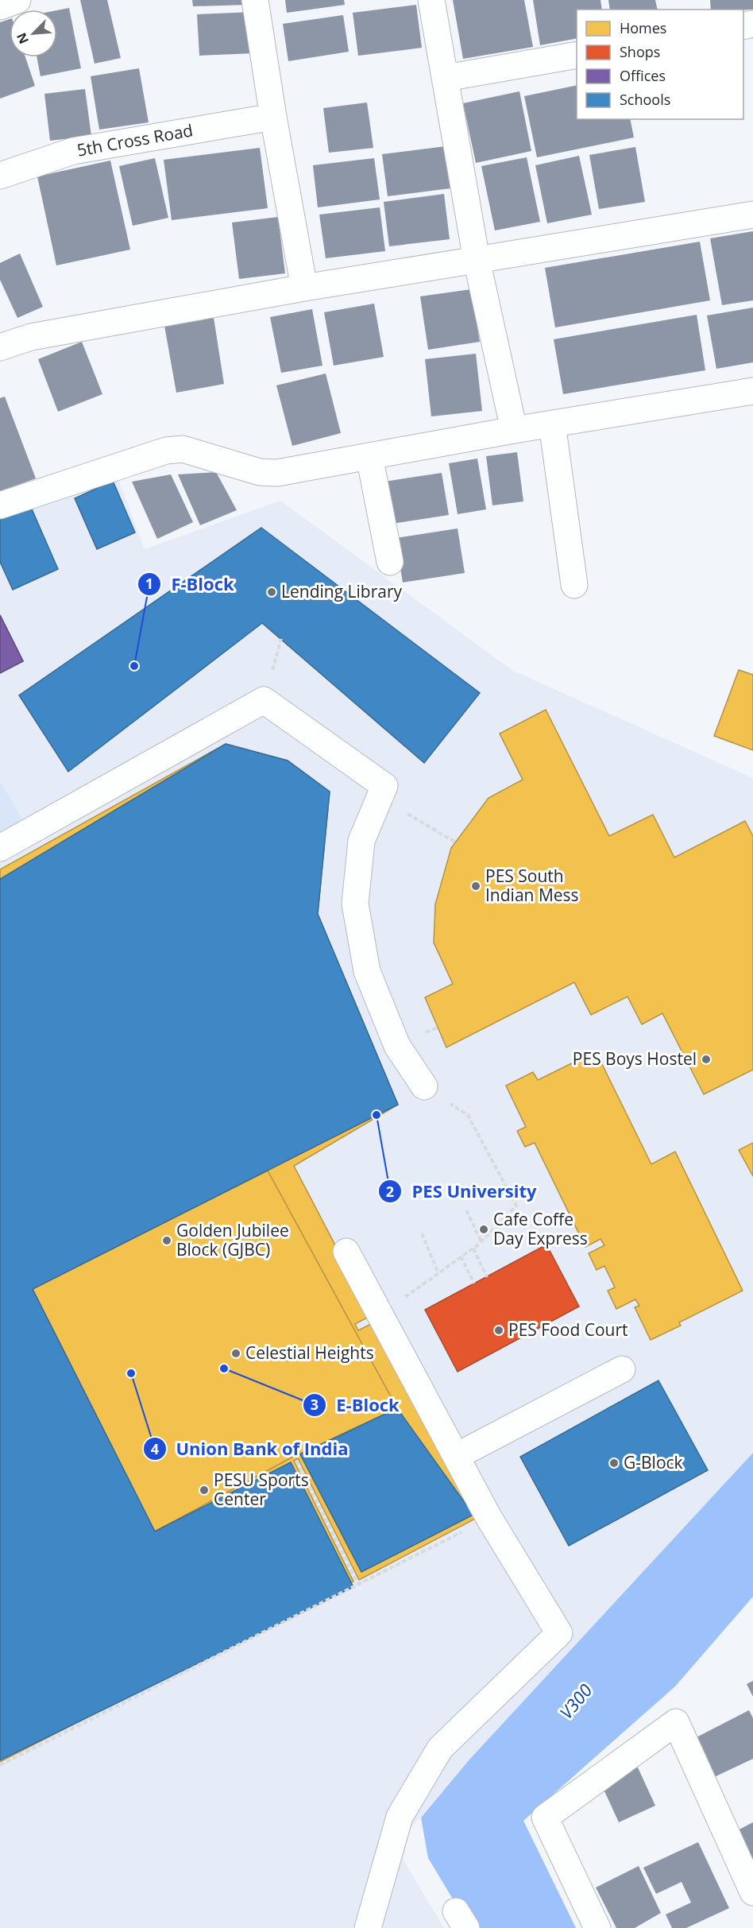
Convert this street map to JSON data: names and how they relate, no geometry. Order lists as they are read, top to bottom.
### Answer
{
  "streets": {
    "street": ["5th Cross Road"]
  },
  "water": ["V300"],
  "places": [
    "Lending Library",
    "F-Block",
    "PES South Indian Mess",
    "PES Boys Hostel",
    "PES University",
    "Cafe Coffe Day Express",
    "Golden Jubilee Block (GJBC)",
    "PES Food Court",
    "Celestial Heights",
    "E-Block",
    "Union Bank of India",
    "G-Block",
    "PESU Sports Center"
  ],
  "legend": [
    "Homes",
    "Shops",
    "Offices",
    "Schools"
  ],
  "north": "bottom left"
}
